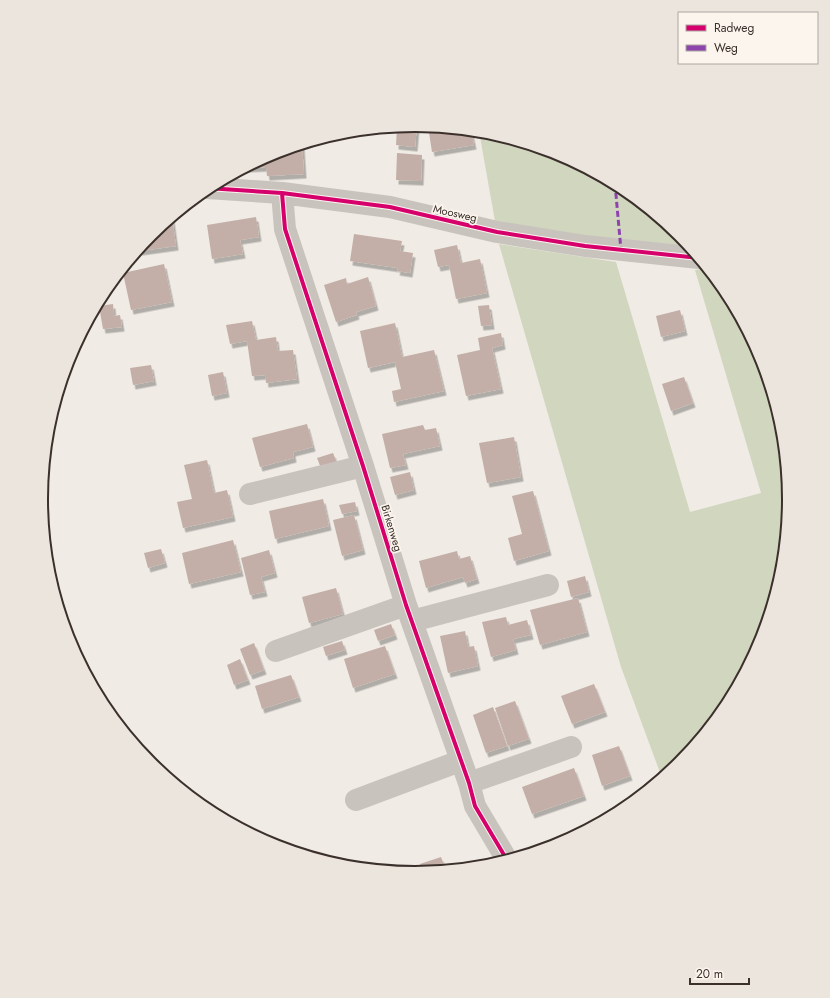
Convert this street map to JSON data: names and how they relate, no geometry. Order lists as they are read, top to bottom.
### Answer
{
  "streets": {
    "street": ["Moosweg", "Birkenweg"]
  },
  "crossings": [
    ["Moosweg", "Birkenweg"]
  ],
  "legend": ["Radweg", "Weg"],
  "scale_bar": "20 m"
}
